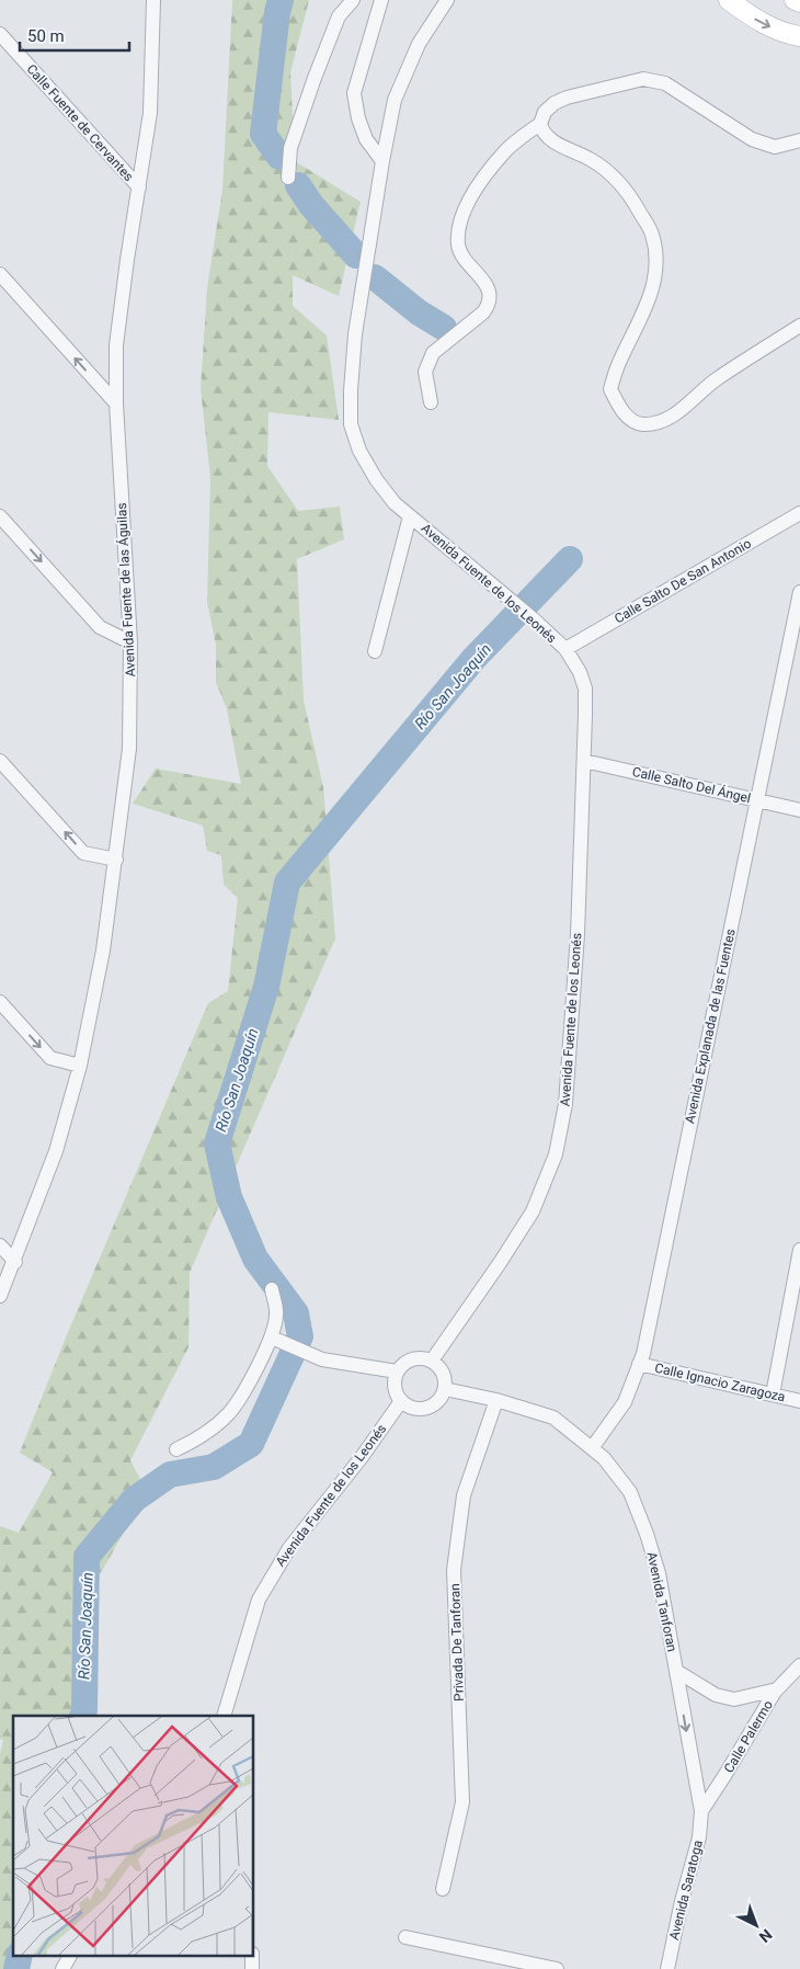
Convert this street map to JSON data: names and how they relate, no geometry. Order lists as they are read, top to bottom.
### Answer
{
  "streets": {
    "street": [
      "Calle Fuente de Cervantes",
      "Calle Salto De San Antonio",
      "Avenida Fuente de los Leonés",
      "Avenida Fuente de las Águilas",
      "Calle Salto Del Ángel",
      "Avenida Explanada de las Fuentes",
      "Calle Ignacio Zaragoza",
      "Avenida Tanforan",
      "Privada De Tanforan",
      "Calle Palermo",
      "Avenida Saratoga"
    ]
  },
  "crossings": [
    ["Calle Fuente de Cervantes", "Avenida Fuente de las Águilas"],
    ["Calle Salto De San Antonio", "Avenida Fuente de los Leonés"],
    ["Avenida Fuente de los Leonés", "Calle Salto Del Ángel"],
    ["Avenida Fuente de los Leonés", "Avenida Tanforan"],
    ["Calle Salto Del Ángel", "Avenida Explanada de las Fuentes"],
    ["Avenida Explanada de las Fuentes", "Calle Ignacio Zaragoza"],
    ["Avenida Explanada de las Fuentes", "Avenida Tanforan"],
    ["Avenida Tanforan", "Privada De Tanforan"],
    ["Avenida Tanforan", "Calle Palermo"],
    ["Avenida Tanforan", "Avenida Saratoga"],
    ["Calle Palermo", "Avenida Saratoga"]
  ],
  "water": ["Río San Joaquín"],
  "scale_bar": "50 m",
  "north": "bottom right"
}
